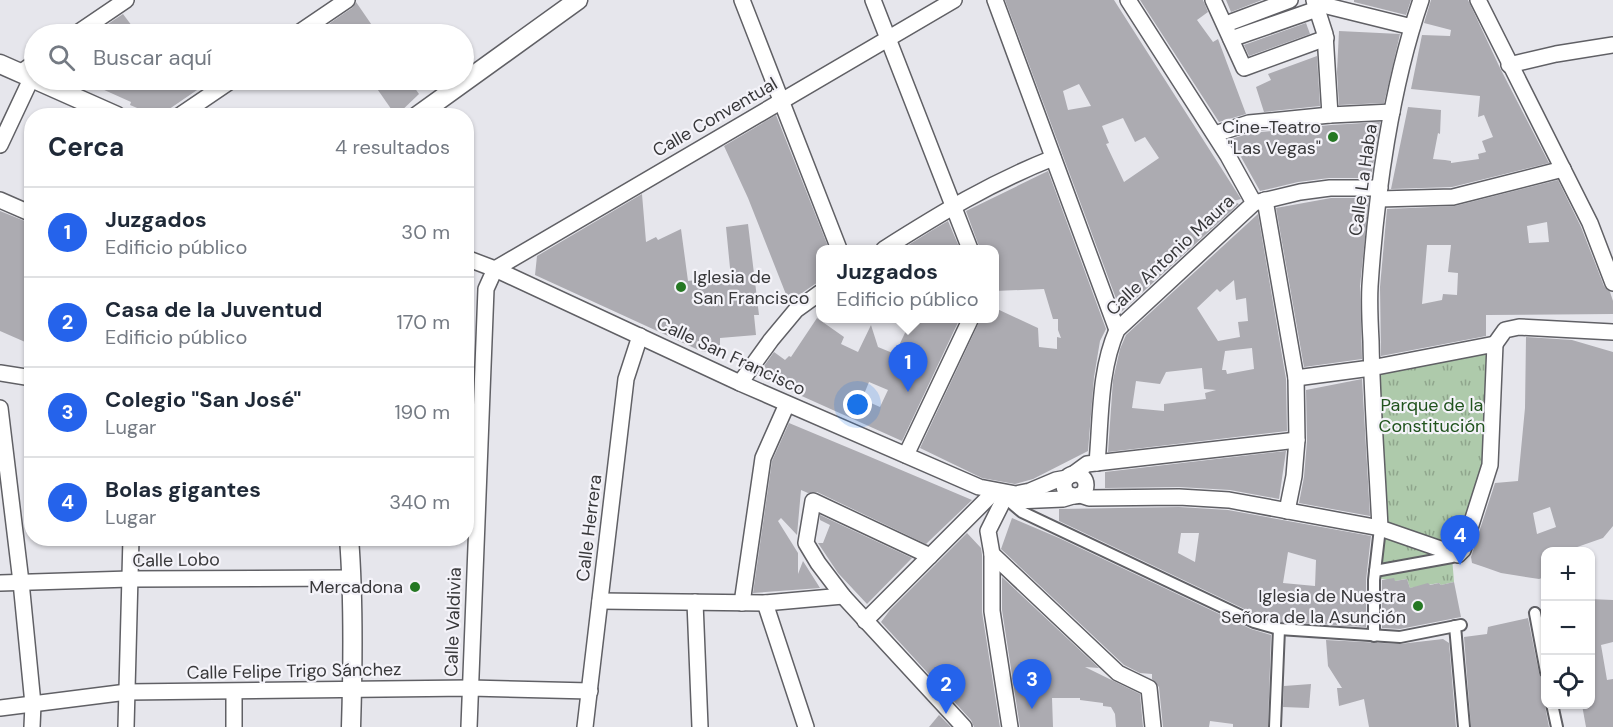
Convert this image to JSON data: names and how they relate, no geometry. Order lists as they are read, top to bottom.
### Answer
{
  "streets": {
    "street": [
      "Calle Conventual",
      "Calle La Haba",
      "Calle Antonio Maura",
      "Calle San Francisco",
      "Calle Herrera",
      "Calle Lobo",
      "Calle Valdivia",
      "Calle Felipe Trigo Sánchez"
    ]
  },
  "crossings": [
    ["Calle Conventual", "Calle San Francisco"],
    ["Calle Conventual", "Calle Valdivia"],
    ["Calle San Francisco", "Calle Herrera"],
    ["Calle San Francisco", "Calle Valdivia"],
    ["Calle Herrera", "Calle Felipe Trigo Sánchez"],
    ["Calle Valdivia", "Calle Felipe Trigo Sánchez"]
  ],
  "parks": ["Parque de la Constitución"],
  "places": [
    "Cine-Teatro \"Las Vegas\"",
    "Iglesia de San Francisco",
    "Mercadona",
    "Iglesia de Nuestra Señora de la Asunción"
  ],
  "page": {
    "search": "Buscar aquí",
    "heading": ["Cerca", "4 resultados"],
    "list": [
      {
        "mark": "1",
        "name": "Juzgados",
        "note": "Edificio público",
        "value": "30 m"
      },
      {
        "mark": "2",
        "name": "Casa de la Juventud",
        "note": "Edificio público",
        "value": "170 m"
      },
      {
        "mark": "3",
        "name": "Colegio \"San José\"",
        "note": "Lugar",
        "value": "190 m"
      },
      {
        "mark": "4",
        "name": "Bolas gigantes",
        "note": "Lugar",
        "value": "340 m"
      }
    ],
    "popup": ["Juzgados", "Edificio público"],
    "pins": [
      "1",
      "4",
      "3",
      "2"
    ],
    "map_buttons": ["+", "−"]
  }
}
